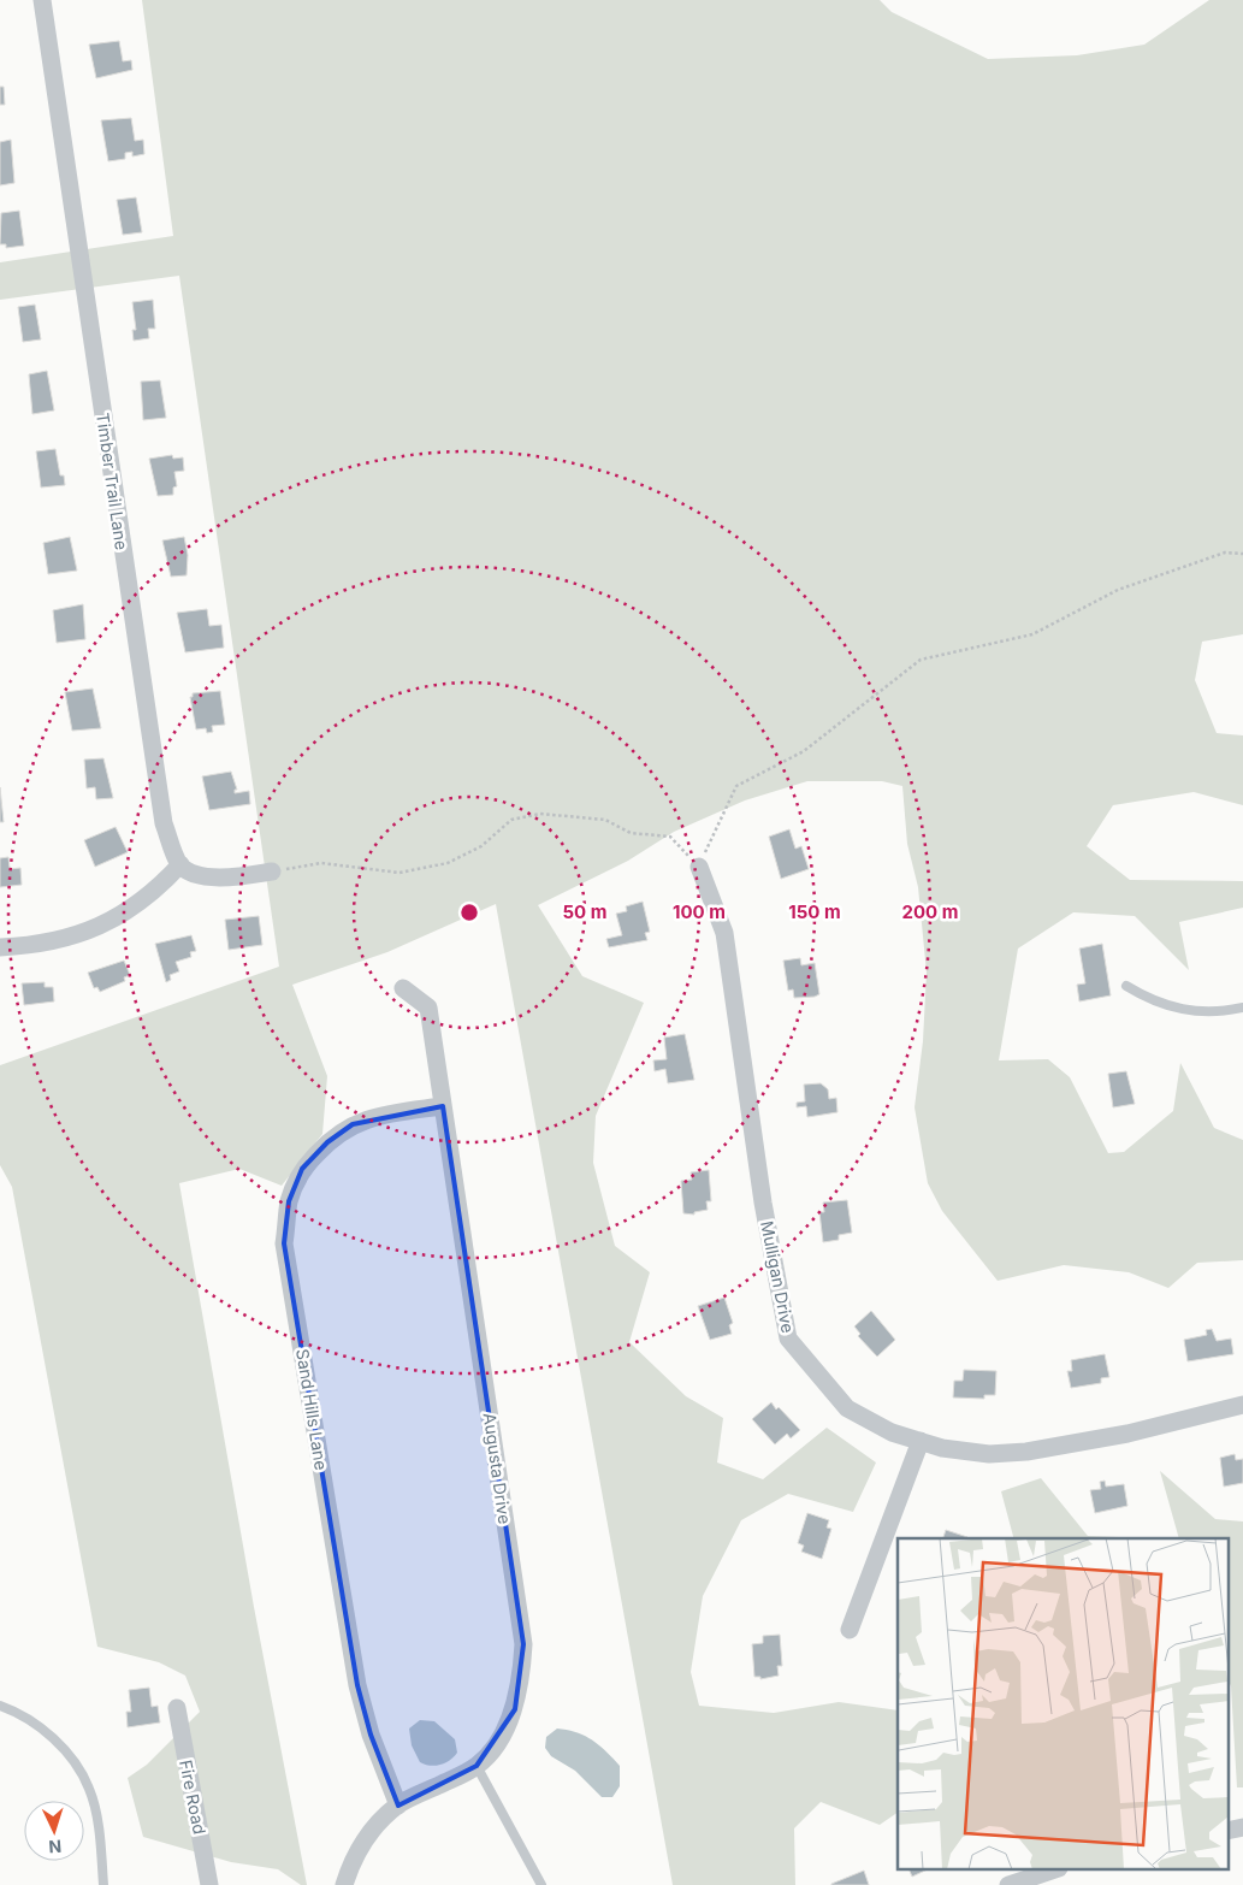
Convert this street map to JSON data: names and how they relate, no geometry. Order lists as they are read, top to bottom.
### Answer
{
  "streets": {
    "street": [
      "Timber Trail Lane",
      "Mulligan Drive",
      "Sand Hills Lane",
      "Augusta Drive",
      "Fire Road"
    ]
  },
  "crossings": [
    ["Sand Hills Lane", "Augusta Drive"]
  ],
  "north": "bottom",
  "rings": [
    "50 m",
    "100 m",
    "150 m",
    "200 m"
  ]
}
